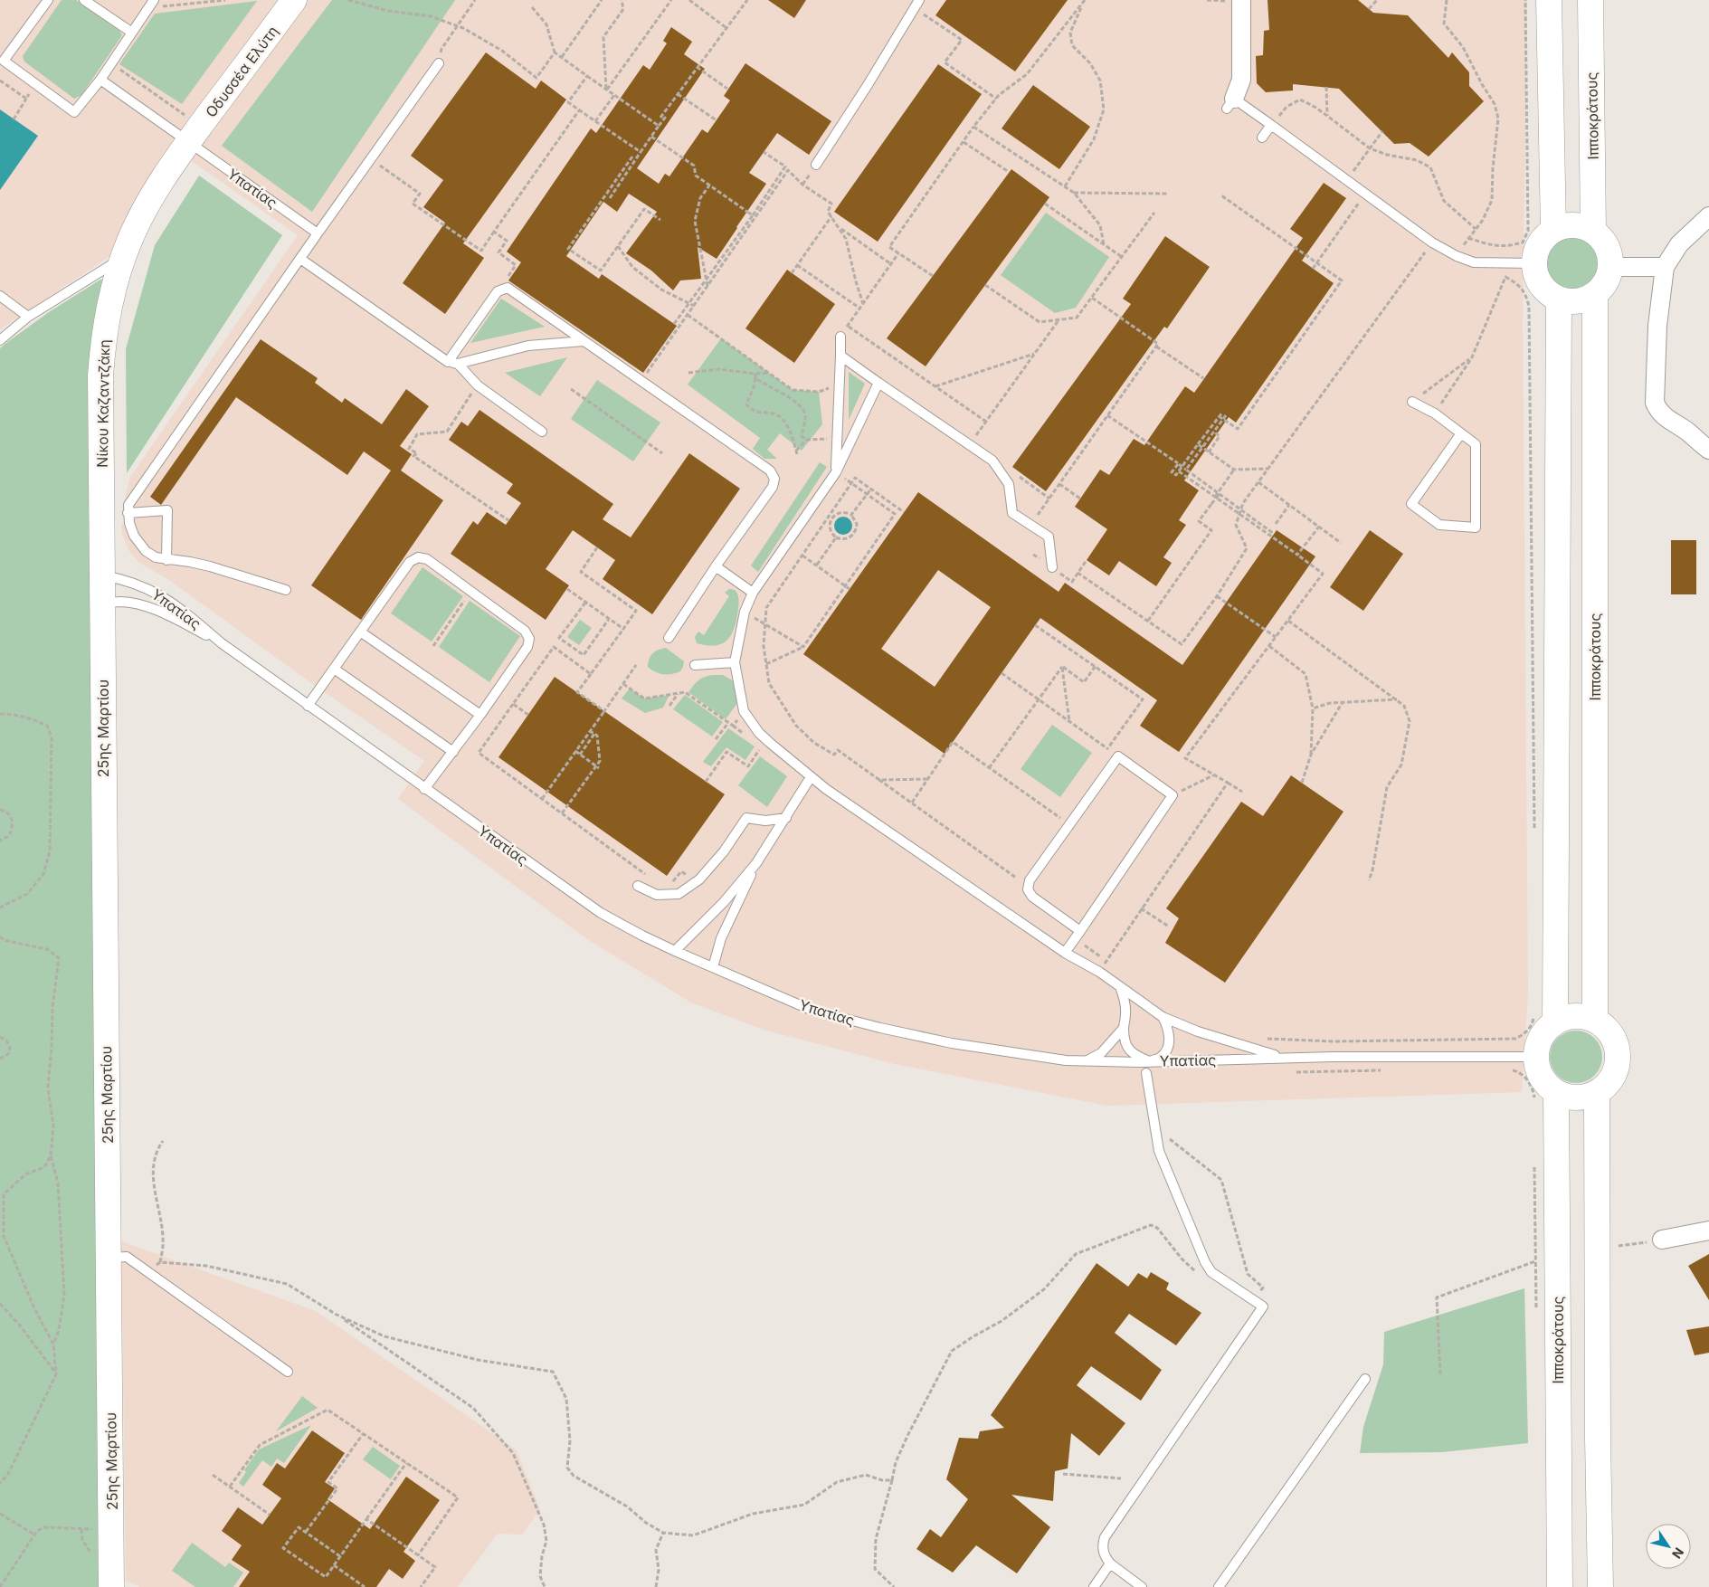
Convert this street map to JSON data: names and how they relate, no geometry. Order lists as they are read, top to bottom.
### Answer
{
  "streets": {
    "street": [
      "Οδυσσέα Ελύτη",
      "Ιπποκράτους",
      "Νίκου Καζαντζάκη",
      "25ης Μαρτίου"
    ],
    "lane": ["Υπατίας"]
  },
  "crossings": [
    ["Οδυσσέα Ελύτη", "Υπατίας"],
    ["Οδυσσέα Ελύτη", "Νίκου Καζαντζάκη"],
    ["Ιπποκράτους", "Υπατίας"],
    ["Υπατίας", "Νίκου Καζαντζάκη"],
    ["Υπατίας", "25ης Μαρτίου"],
    ["Νίκου Καζαντζάκη", "25ης Μαρτίου"]
  ],
  "north": "bottom right"
}
